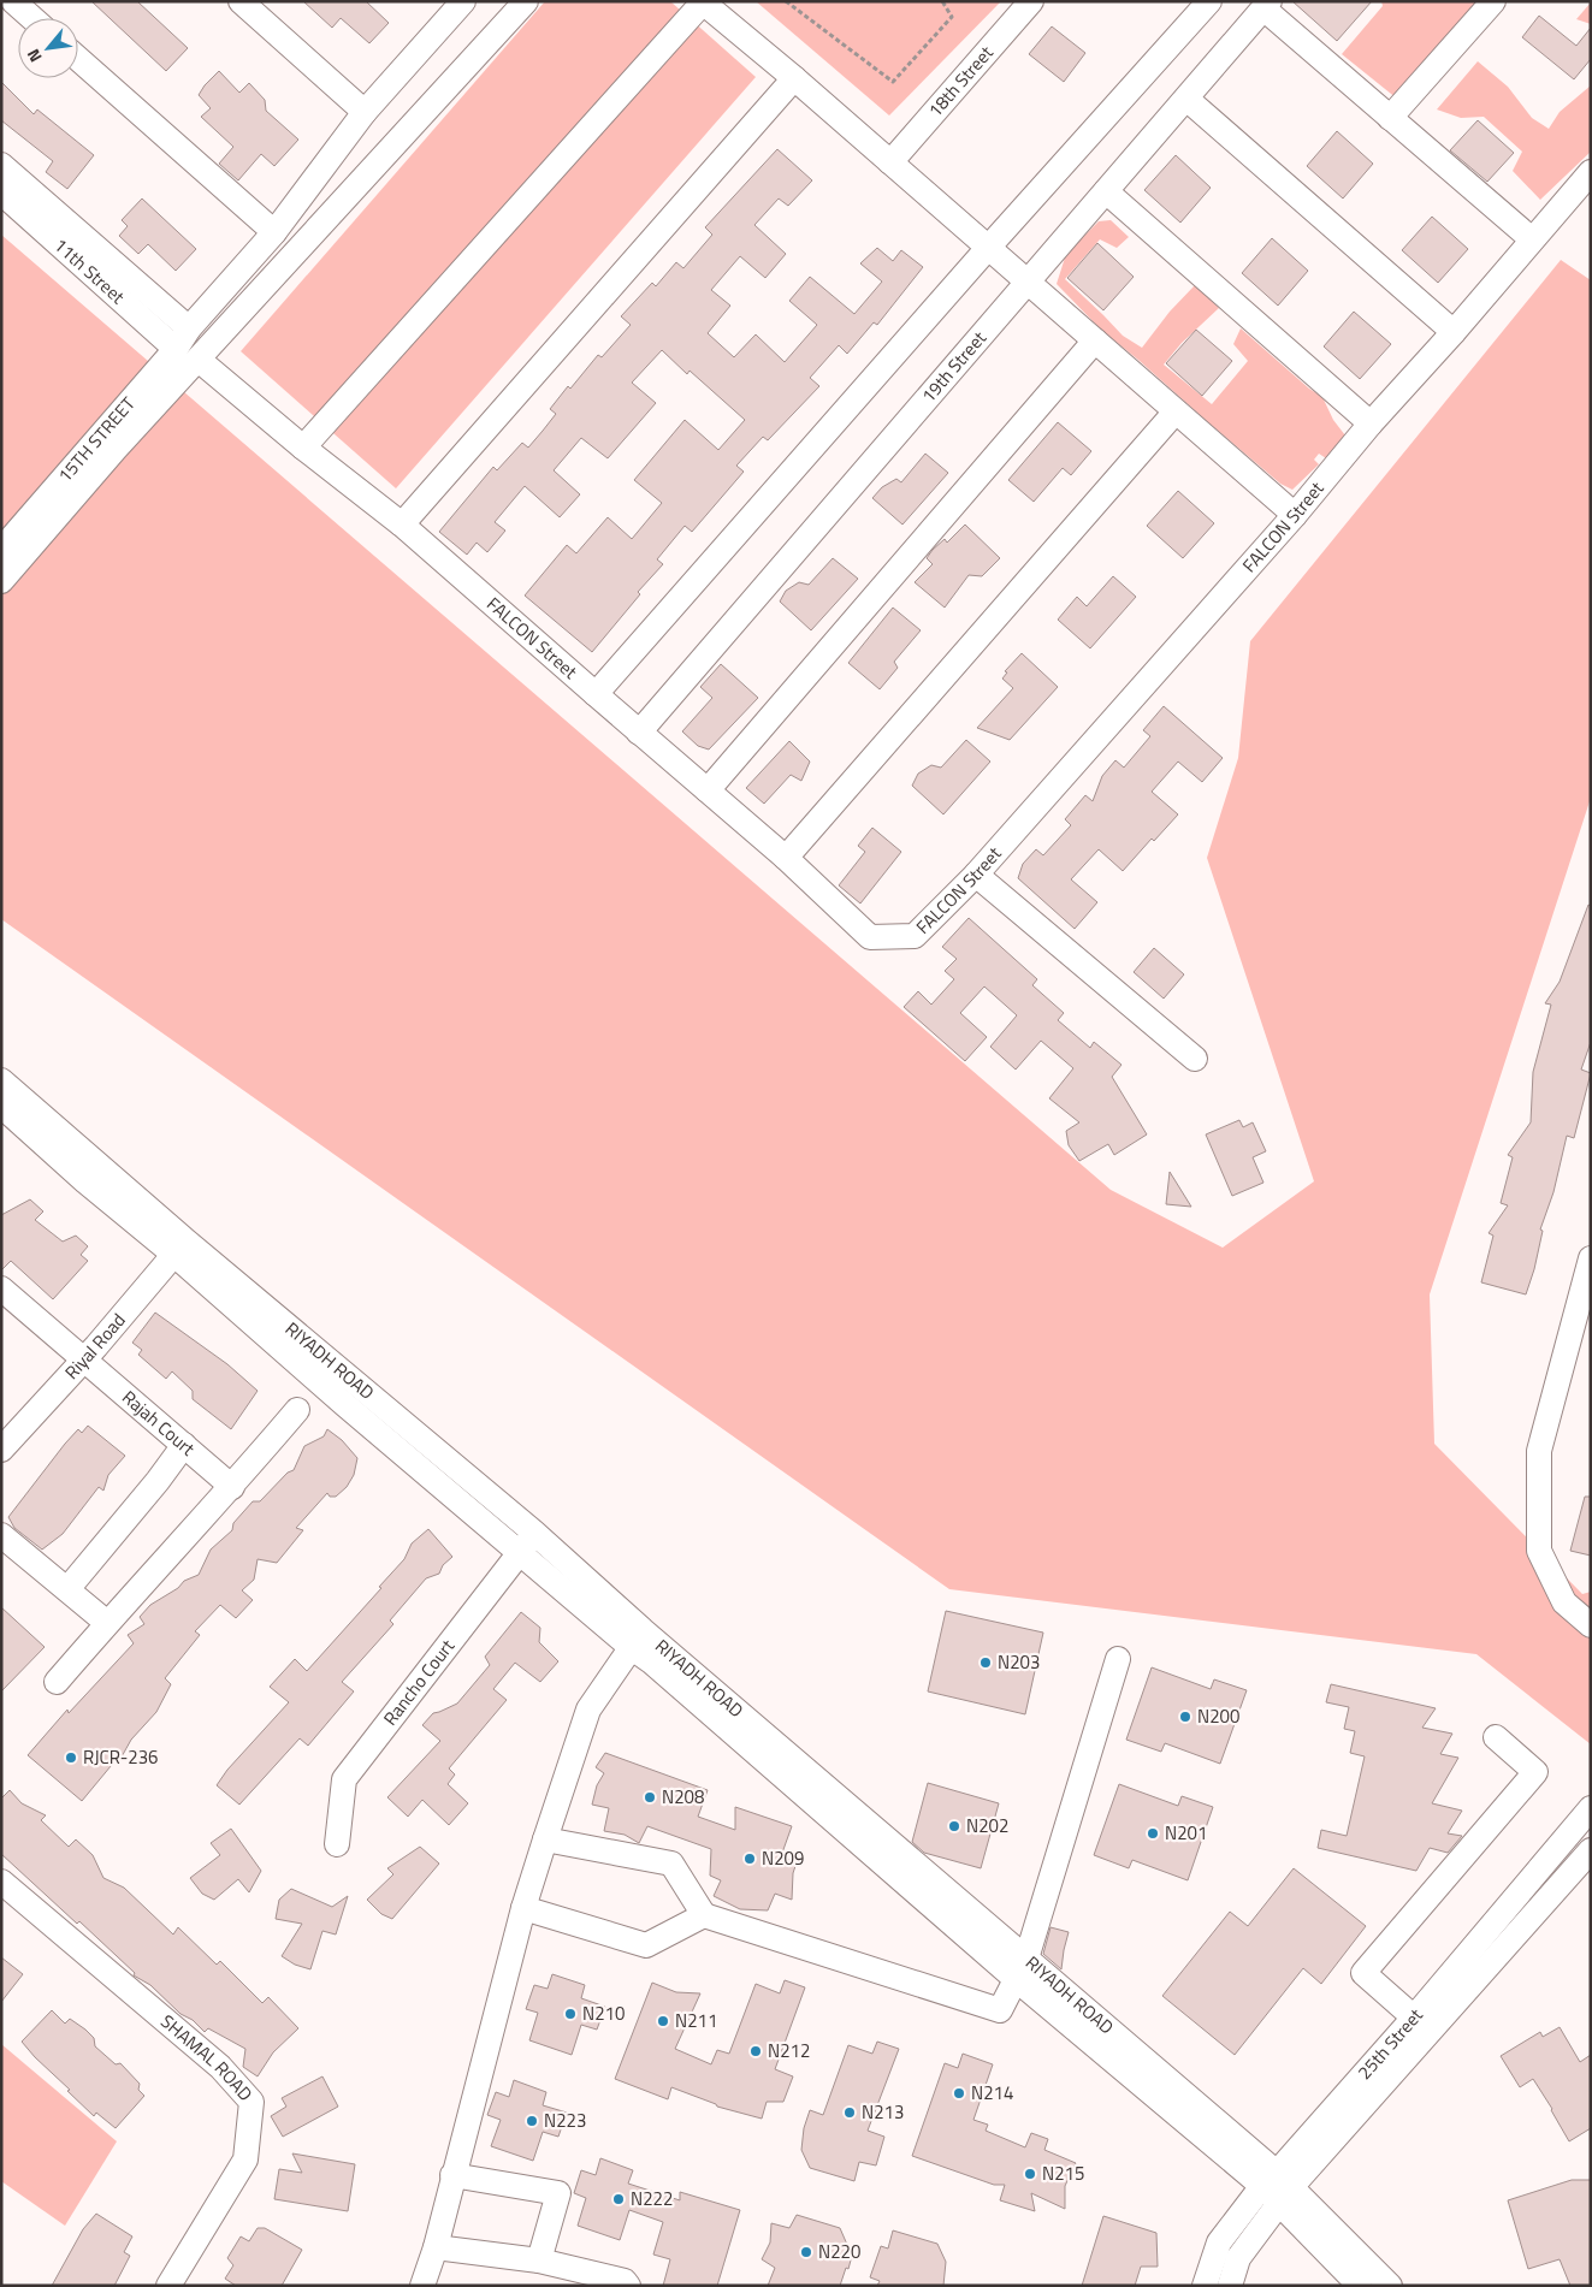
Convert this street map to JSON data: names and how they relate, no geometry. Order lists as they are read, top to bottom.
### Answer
{
  "streets": {
    "street": [
      "18th Street",
      "11th Street",
      "19th Street",
      "15TH STREET",
      "FALCON Street",
      "Riyal Road",
      "RIYADH ROAD",
      "Rajah Court",
      "Rancho Court",
      "25th Street",
      "SHAMAL ROAD"
    ]
  },
  "crossings": [
    ["11th Street", "15TH STREET"],
    ["19th Street", "FALCON Street"],
    ["Riyal Road", "RIYADH ROAD"],
    ["Riyal Road", "Rajah Court"],
    ["RIYADH ROAD", "Rancho Court"],
    ["RIYADH ROAD", "25th Street"]
  ],
  "places": [
    "N203",
    "N200",
    "RJCR-236",
    "N208",
    "N202",
    "N201",
    "N209",
    "N210",
    "N211",
    "N212",
    "N214",
    "N213",
    "N223",
    "N215",
    "N222",
    "N220"
  ],
  "north": "bottom left"
}
